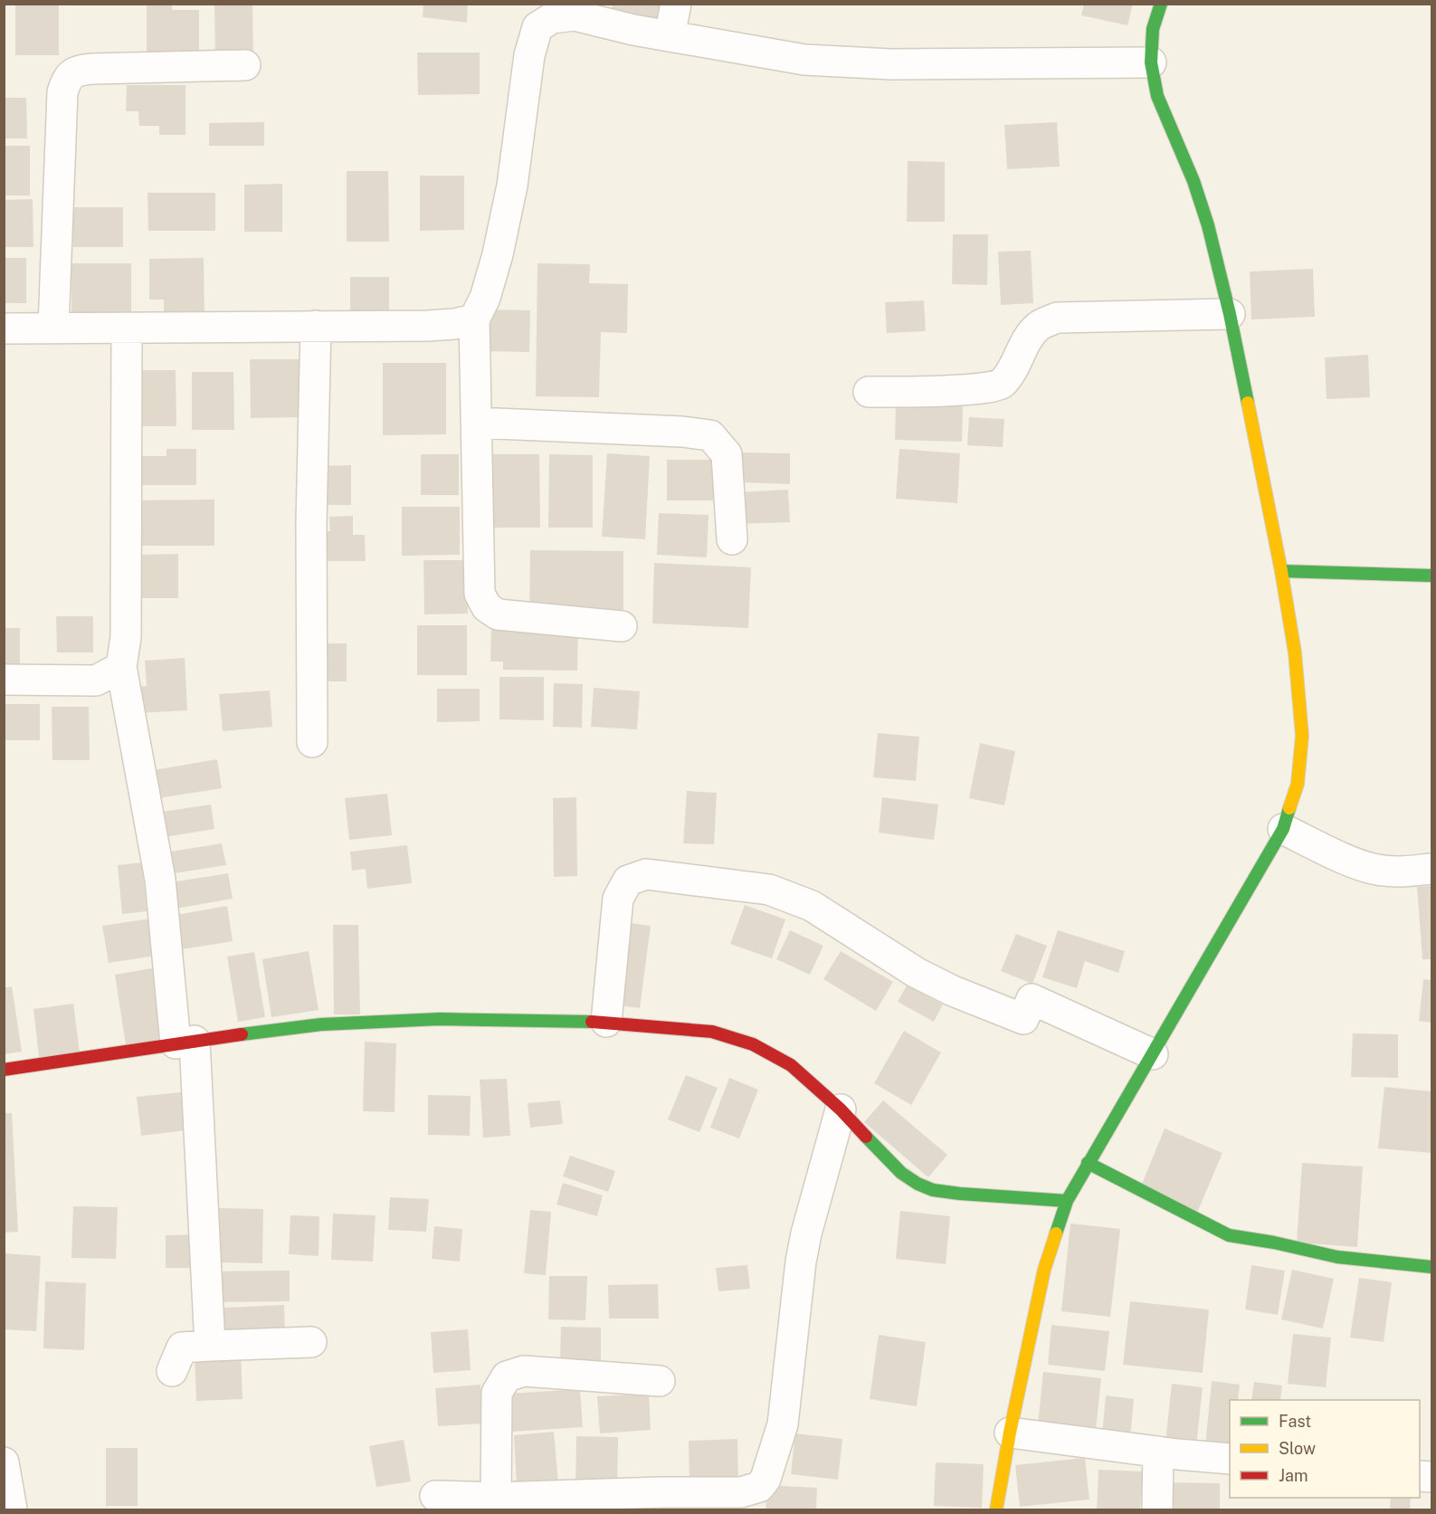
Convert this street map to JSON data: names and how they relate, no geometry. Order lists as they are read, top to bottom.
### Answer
{
  "legend": ["Fast", "Slow", "Jam"]
}
